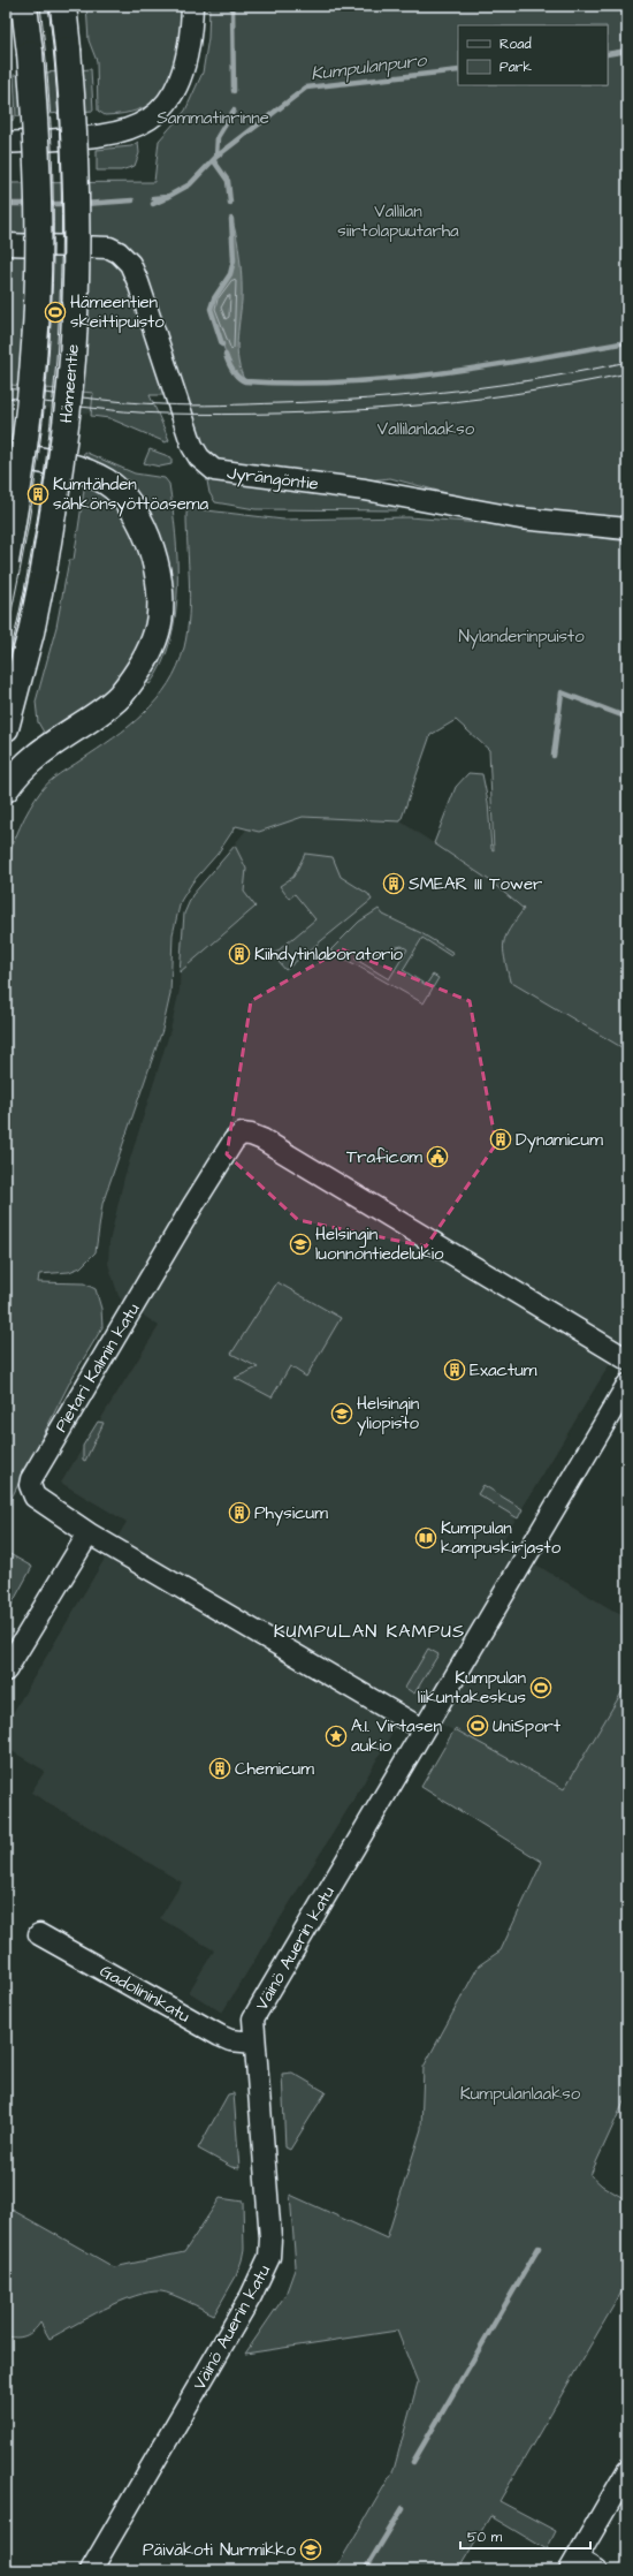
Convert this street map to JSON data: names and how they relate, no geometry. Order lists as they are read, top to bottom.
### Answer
{
  "streets": {
    "main road": ["Hämeentie"],
    "street": [
      "Jyrängöntie",
      "Pietari Kalmin katu",
      "Väinö Auerin katu",
      "Gadolininkatu"
    ]
  },
  "crossings": [
    ["Väinö Auerin katu", "Gadolininkatu"]
  ],
  "districts": ["KUMPULAN KAMPUS"],
  "water": ["Kumpulanpuro"],
  "parks": [
    "Sammatinrinne",
    "Vallilan siirtolapuutarha",
    "Vallilanlaakso",
    "Nylanderinpuisto",
    "Kumpulanlaakso"
  ],
  "places": {
    "sports": ["Hämeentien skeittipuisto", "Kumpulan liikuntakeskus", "UniSport"],
    "building": [
      "Kumtähden sähkönsyöttöasema",
      "SMEAR III Tower",
      "Kiihdytinlaboratorio",
      "Dynamicum",
      "Exactum",
      "Physicum",
      "Chemicum"
    ],
    "public building": ["Traficom"],
    "school or university": ["Helsingin luonnontiedelukio", "Helsingin yliopisto", "Päiväkoti Nurmikko"],
    "library": ["Kumpulan kampuskirjasto"],
    "place": ["A.I. Virtasen aukio"]
  },
  "legend": ["Road", "Park"],
  "scale_bar": "50 m"
}
